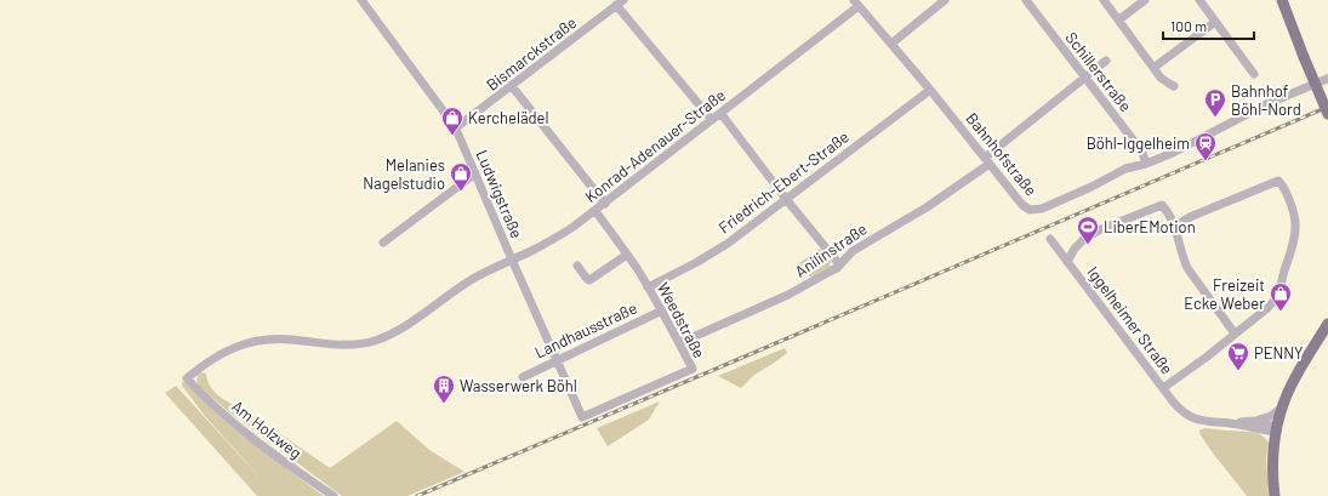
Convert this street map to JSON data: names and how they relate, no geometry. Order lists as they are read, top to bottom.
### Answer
{
  "streets": {
    "street": [
      "Bismarckstraße",
      "Schillerstraße",
      "Konrad-Adenauer-Straße",
      "Bahnhofstraße",
      "Friedrich-Ebert-Straße",
      "Ludwigstraße",
      "Anilinstraße",
      "Weedstraße",
      "Iggelheimer Straße",
      "Landhausstraße",
      "Am Holzweg"
    ]
  },
  "crossings": [
    ["Bismarckstraße", "Ludwigstraße"],
    ["Schillerstraße", "Bahnhofstraße"],
    ["Schillerstraße", "Anilinstraße"],
    ["Konrad-Adenauer-Straße", "Bahnhofstraße"],
    ["Konrad-Adenauer-Straße", "Ludwigstraße"],
    ["Konrad-Adenauer-Straße", "Weedstraße"],
    ["Konrad-Adenauer-Straße", "Am Holzweg"],
    ["Bahnhofstraße", "Friedrich-Ebert-Straße"],
    ["Bahnhofstraße", "Anilinstraße"],
    ["Friedrich-Ebert-Straße", "Weedstraße"],
    ["Ludwigstraße", "Weedstraße"],
    ["Ludwigstraße", "Landhausstraße"],
    ["Anilinstraße", "Weedstraße"],
    ["Weedstraße", "Landhausstraße"]
  ],
  "places": {
    "parking": ["Bahnhof Böhl-Nord"],
    "shop": ["Kerchelädel", "Melanies Nagelstudio", "Freizeit Ecke Weber"],
    "station": ["Böhl-Iggelheim"],
    "sports": ["LiberEMotion"],
    "supermarket": ["PENNY"],
    "building": ["Wasserwerk Böhl"]
  },
  "scale_bar": "100 m"
}
